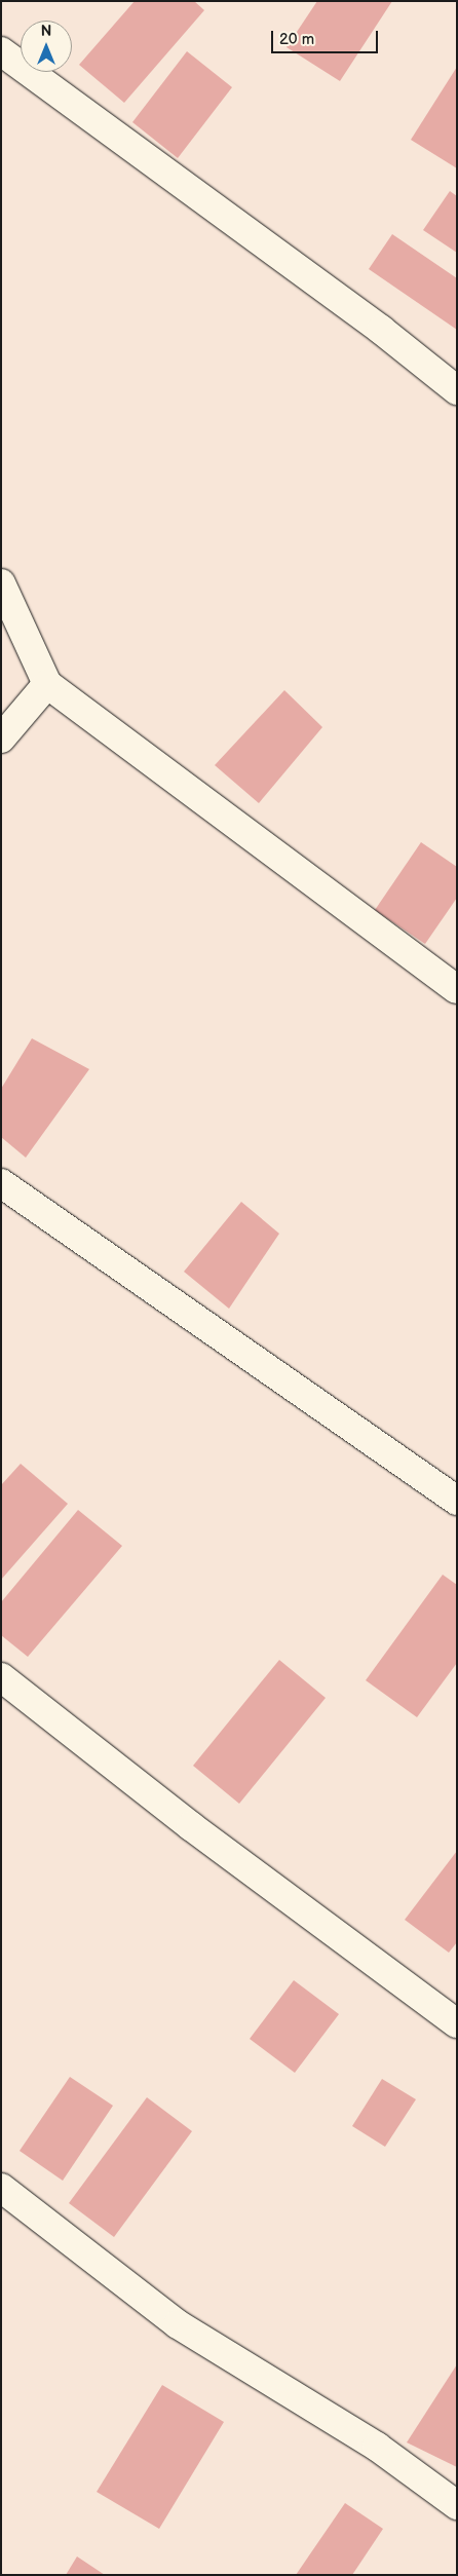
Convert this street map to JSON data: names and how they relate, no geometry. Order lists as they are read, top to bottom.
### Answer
{
  "scale_bar": "20 m",
  "north": "top"
}
